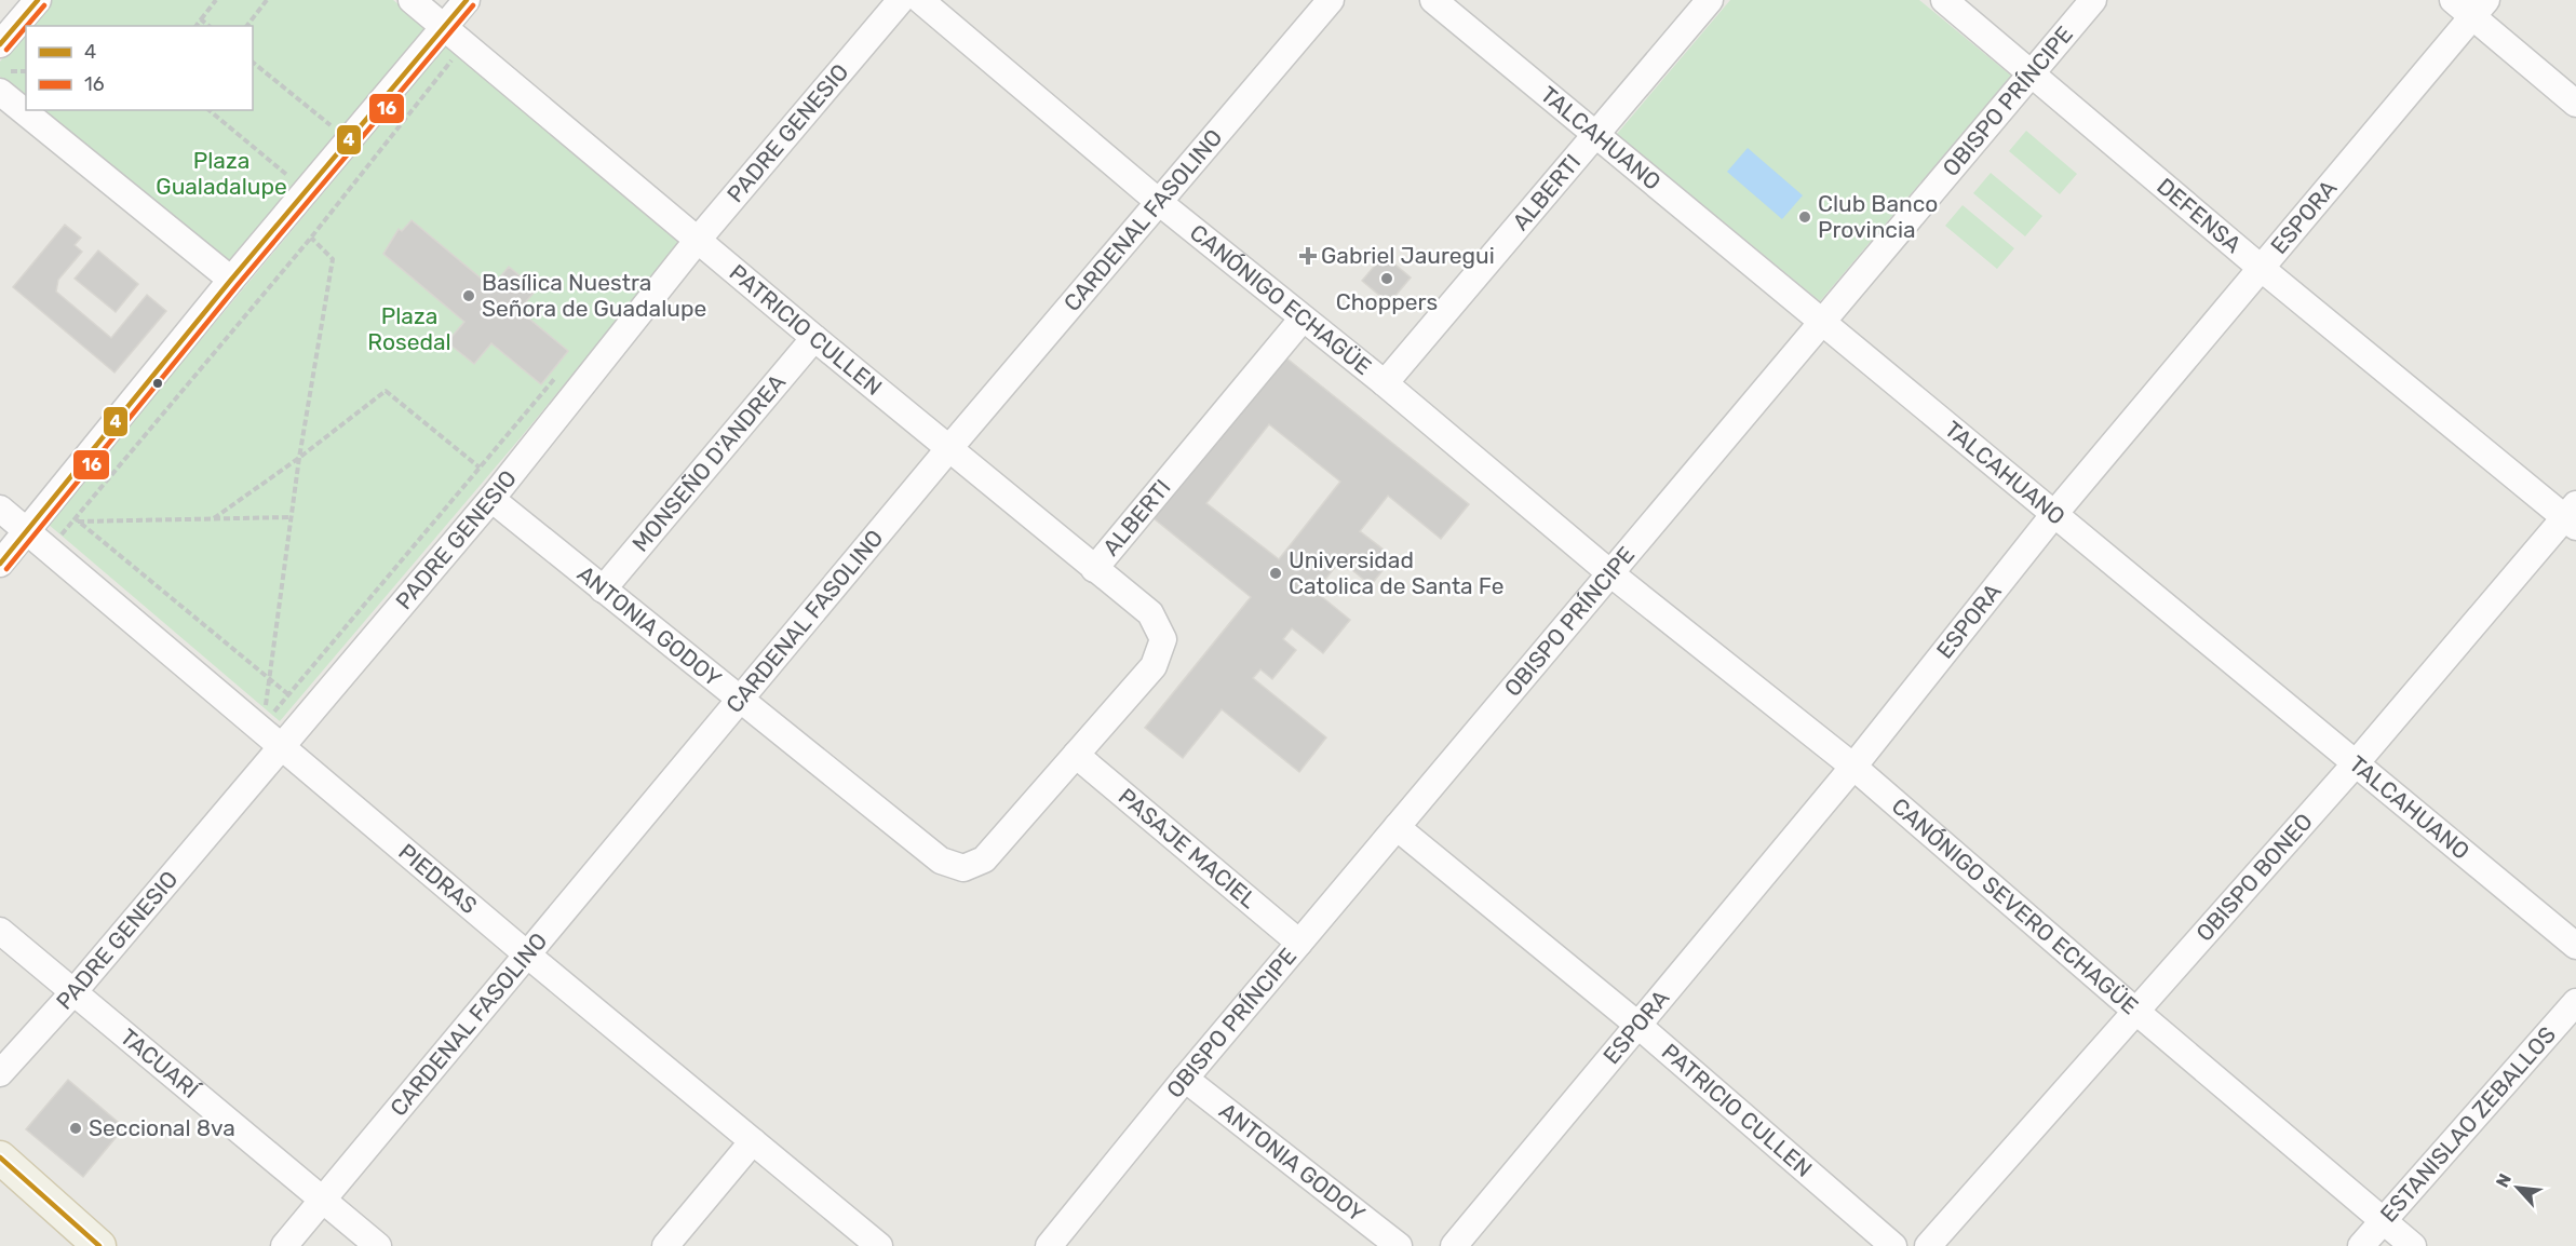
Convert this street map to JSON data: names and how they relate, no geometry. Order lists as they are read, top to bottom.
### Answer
{
  "streets": {
    "street": [
      "OBISPO PRÍNCIPE",
      "PADRE GENESIO",
      "TALCAHUANO",
      "ALBERTI",
      "DEFENSA",
      "ESPORA",
      "CARDENAL FASOLINO",
      "CANÓNIGO ECHAGÜE",
      "PATRICIO CULLEN",
      "MONSEÑO D'ANDREA",
      "ANTONIA GODOY",
      "PASAJE MACIEL",
      "OBISPO BONEO",
      "PIEDRAS",
      "CANÓNIGO SEVERO ECHAGÜE",
      "TACUARÍ",
      "ESTANISLAO ZEBALLOS"
    ]
  },
  "crossings": [
    ["OBISPO PRÍNCIPE", "TALCAHUANO"],
    ["OBISPO PRÍNCIPE", "DEFENSA"],
    ["OBISPO PRÍNCIPE", "CANÓNIGO ECHAGÜE"],
    ["OBISPO PRÍNCIPE", "PATRICIO CULLEN"],
    ["OBISPO PRÍNCIPE", "ANTONIA GODOY"],
    ["OBISPO PRÍNCIPE", "PASAJE MACIEL"],
    ["OBISPO PRÍNCIPE", "CANÓNIGO SEVERO ECHAGÜE"],
    ["PADRE GENESIO", "PATRICIO CULLEN"],
    ["PADRE GENESIO", "ANTONIA GODOY"],
    ["PADRE GENESIO", "PIEDRAS"],
    ["PADRE GENESIO", "TACUARÍ"],
    ["TALCAHUANO", "ALBERTI"],
    ["TALCAHUANO", "ESPORA"],
    ["TALCAHUANO", "OBISPO BONEO"],
    ["ALBERTI", "CANÓNIGO ECHAGÜE"],
    ["ALBERTI", "PATRICIO CULLEN"],
    ["DEFENSA", "ESPORA"],
    ["DEFENSA", "OBISPO BONEO"],
    ["ESPORA", "PATRICIO CULLEN"],
    ["ESPORA", "CANÓNIGO SEVERO ECHAGÜE"],
    ["CARDENAL FASOLINO", "CANÓNIGO ECHAGÜE"],
    ["CARDENAL FASOLINO", "PATRICIO CULLEN"],
    ["CARDENAL FASOLINO", "ANTONIA GODOY"],
    ["CARDENAL FASOLINO", "PIEDRAS"],
    ["CARDENAL FASOLINO", "TACUARÍ"],
    ["CANÓNIGO ECHAGÜE", "CANÓNIGO SEVERO ECHAGÜE"],
    ["PATRICIO CULLEN", "MONSEÑO D'ANDREA"],
    ["PATRICIO CULLEN", "ANTONIA GODOY"],
    ["PATRICIO CULLEN", "PASAJE MACIEL"],
    ["MONSEÑO D'ANDREA", "ANTONIA GODOY"],
    ["ANTONIA GODOY", "PASAJE MACIEL"],
    ["OBISPO BONEO", "CANÓNIGO SEVERO ECHAGÜE"],
    ["CANÓNIGO SEVERO ECHAGÜE", "ESTANISLAO ZEBALLOS"]
  ],
  "parks": ["Plaza Gualadalupe", "Plaza Rosedal"],
  "places": {
    "other": [
      "Club Banco Provincia",
      "Choppers",
      "Basílica Nuestra Señora de Guadalupe",
      "Universidad Catolica de Santa Fe",
      "Seccional 8va"
    ],
    "health": ["Gabriel Jauregui"]
  },
  "lines": ["transit line 4", "transit line 16"],
  "legend": ["4", "16"],
  "north": "top left"
}
